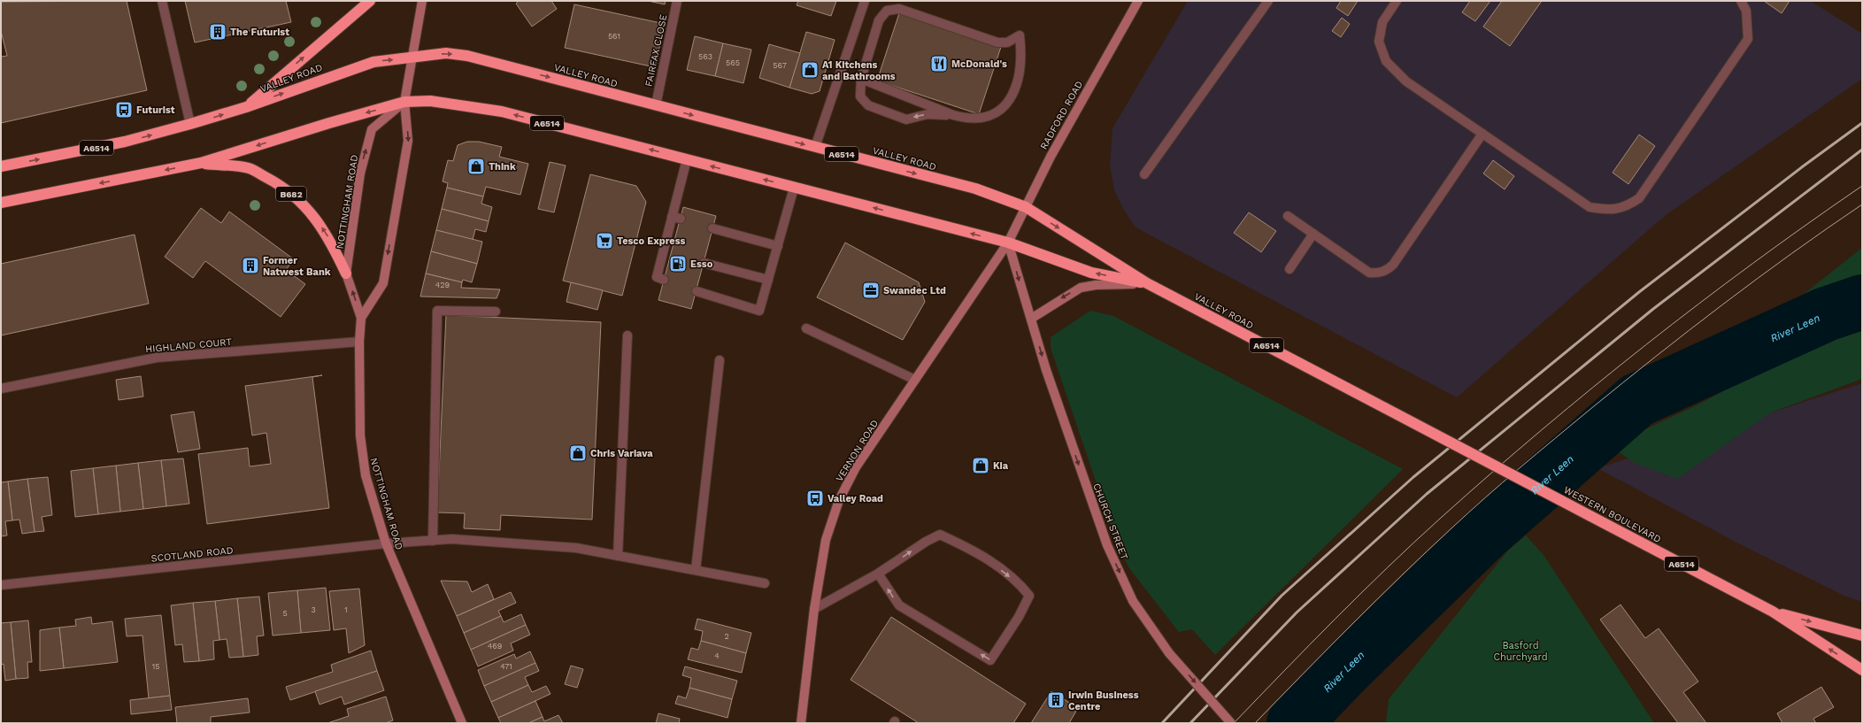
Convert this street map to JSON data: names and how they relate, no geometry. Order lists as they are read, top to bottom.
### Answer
{
  "streets": {
    "highway": [
      "VALLEY ROAD",
      "A6514",
      "B682",
      "WESTERN BOULEVARD"
    ],
    "street": [
      "FAIRFAX CLOSE",
      "RADFORD ROAD",
      "NOTTINGHAM ROAD",
      "HIGHLAND COURT",
      "VERNON ROAD",
      "CHURCH STREET",
      "SCOTLAND ROAD"
    ]
  },
  "crossings": [
    ["FAIRFAX CLOSE", "VALLEY ROAD"],
    ["VALLEY ROAD", "RADFORD ROAD"],
    ["VALLEY ROAD", "B682"],
    ["VALLEY ROAD", "NOTTINGHAM ROAD"],
    ["VALLEY ROAD", "VERNON ROAD"],
    ["VALLEY ROAD", "WESTERN BOULEVARD"],
    ["VALLEY ROAD", "CHURCH STREET"],
    ["RADFORD ROAD", "VERNON ROAD"],
    ["RADFORD ROAD", "CHURCH STREET"],
    ["B682", "NOTTINGHAM ROAD"],
    ["NOTTINGHAM ROAD", "HIGHLAND COURT"],
    ["NOTTINGHAM ROAD", "SCOTLAND ROAD"],
    ["VERNON ROAD", "CHURCH STREET"]
  ],
  "one_way": ["CHURCH STREET"],
  "water": ["River Leen"],
  "parks": ["Basford Churchyard"],
  "places": {
    "building": ["The Futurist", "Former Natwest Bank", "Irwin Business Centre"],
    "restaurant": ["McDonald's"],
    "shop": [
      "A1 Kitchens and Bathrooms",
      "Think",
      "Chris Variava",
      "Kia"
    ],
    "bus stop": ["Futurist", "Valley Road"],
    "supermarket": ["Tesco Express"],
    "fuel station": ["Esso"],
    "office": ["Swandec Ltd"]
  },
  "house_numbers": [
    "561",
    "563",
    "565",
    "567",
    "429",
    "3",
    "1",
    "5",
    "2",
    "469",
    "4",
    "15",
    "471"
  ]
}
